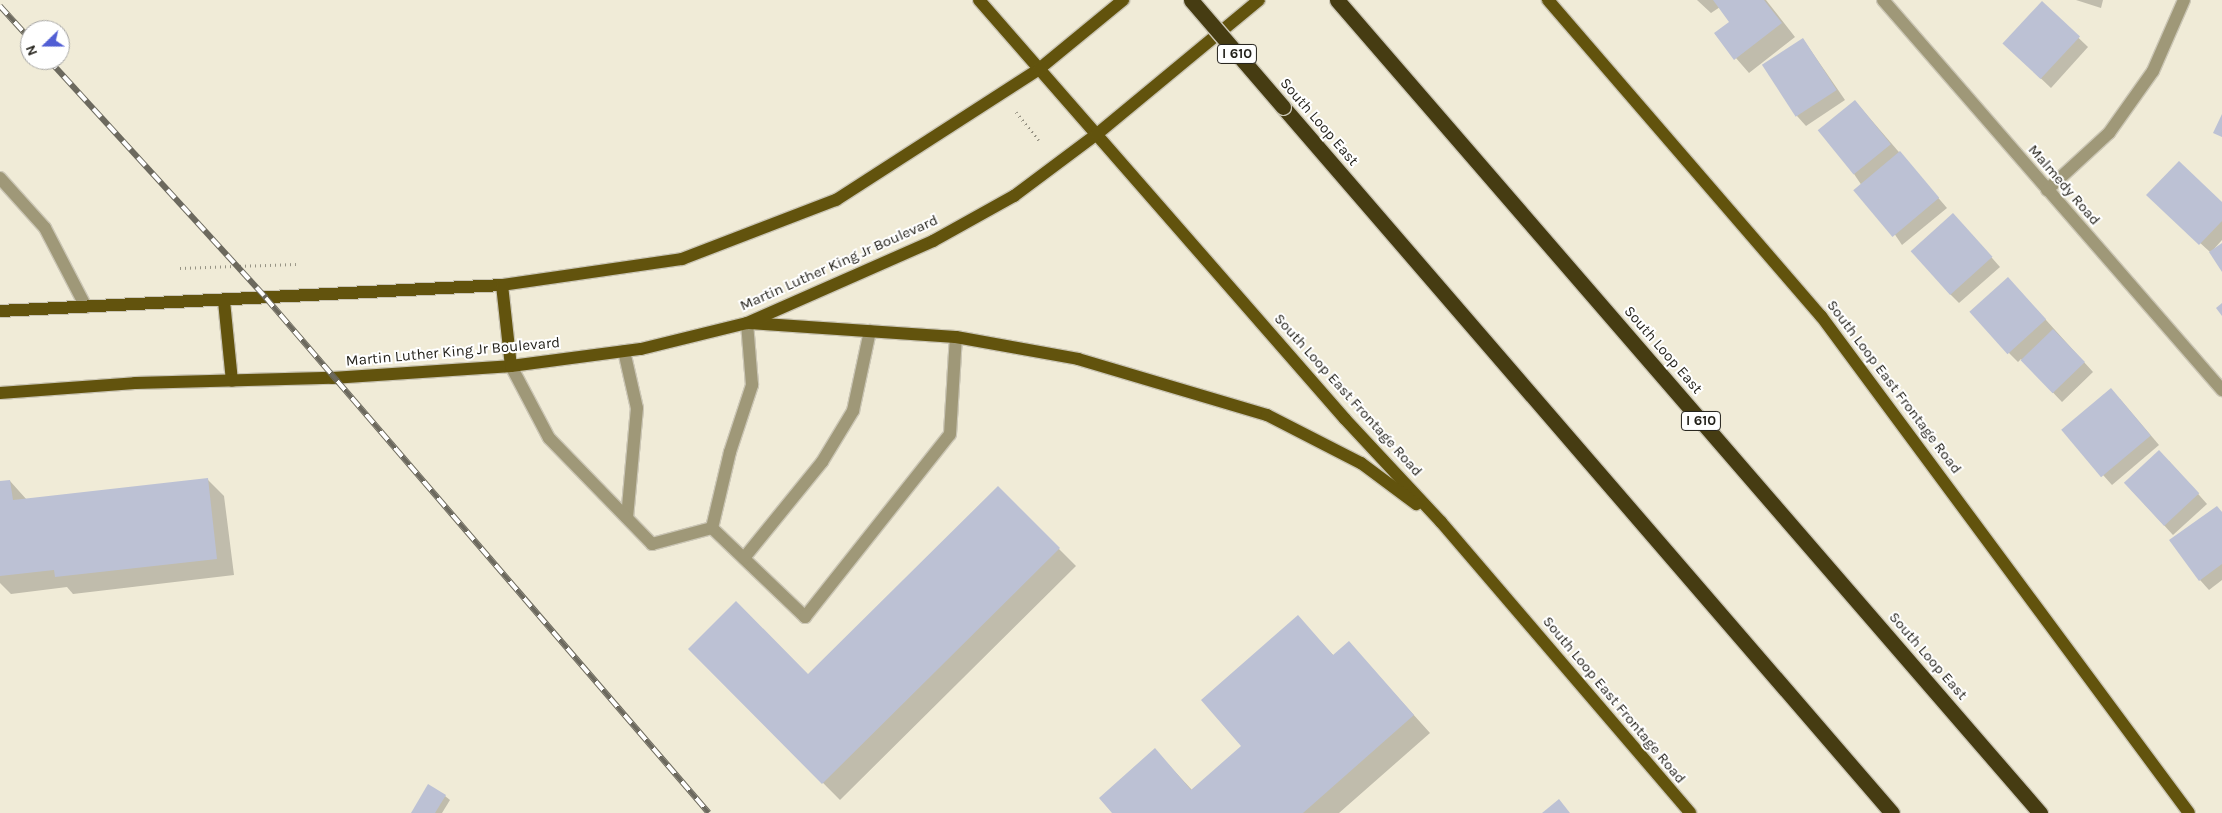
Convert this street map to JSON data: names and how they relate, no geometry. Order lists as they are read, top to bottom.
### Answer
{
  "streets": {
    "highway": ["I 610", "South Loop East"],
    "main road": ["Martin Luther King Jr Boulevard", "South Loop East Frontage Road"],
    "street": ["Malmedy Road"]
  },
  "crossings": [
    ["Martin Luther King Jr Boulevard", "South Loop East Frontage Road"]
  ],
  "north": "left"
}
